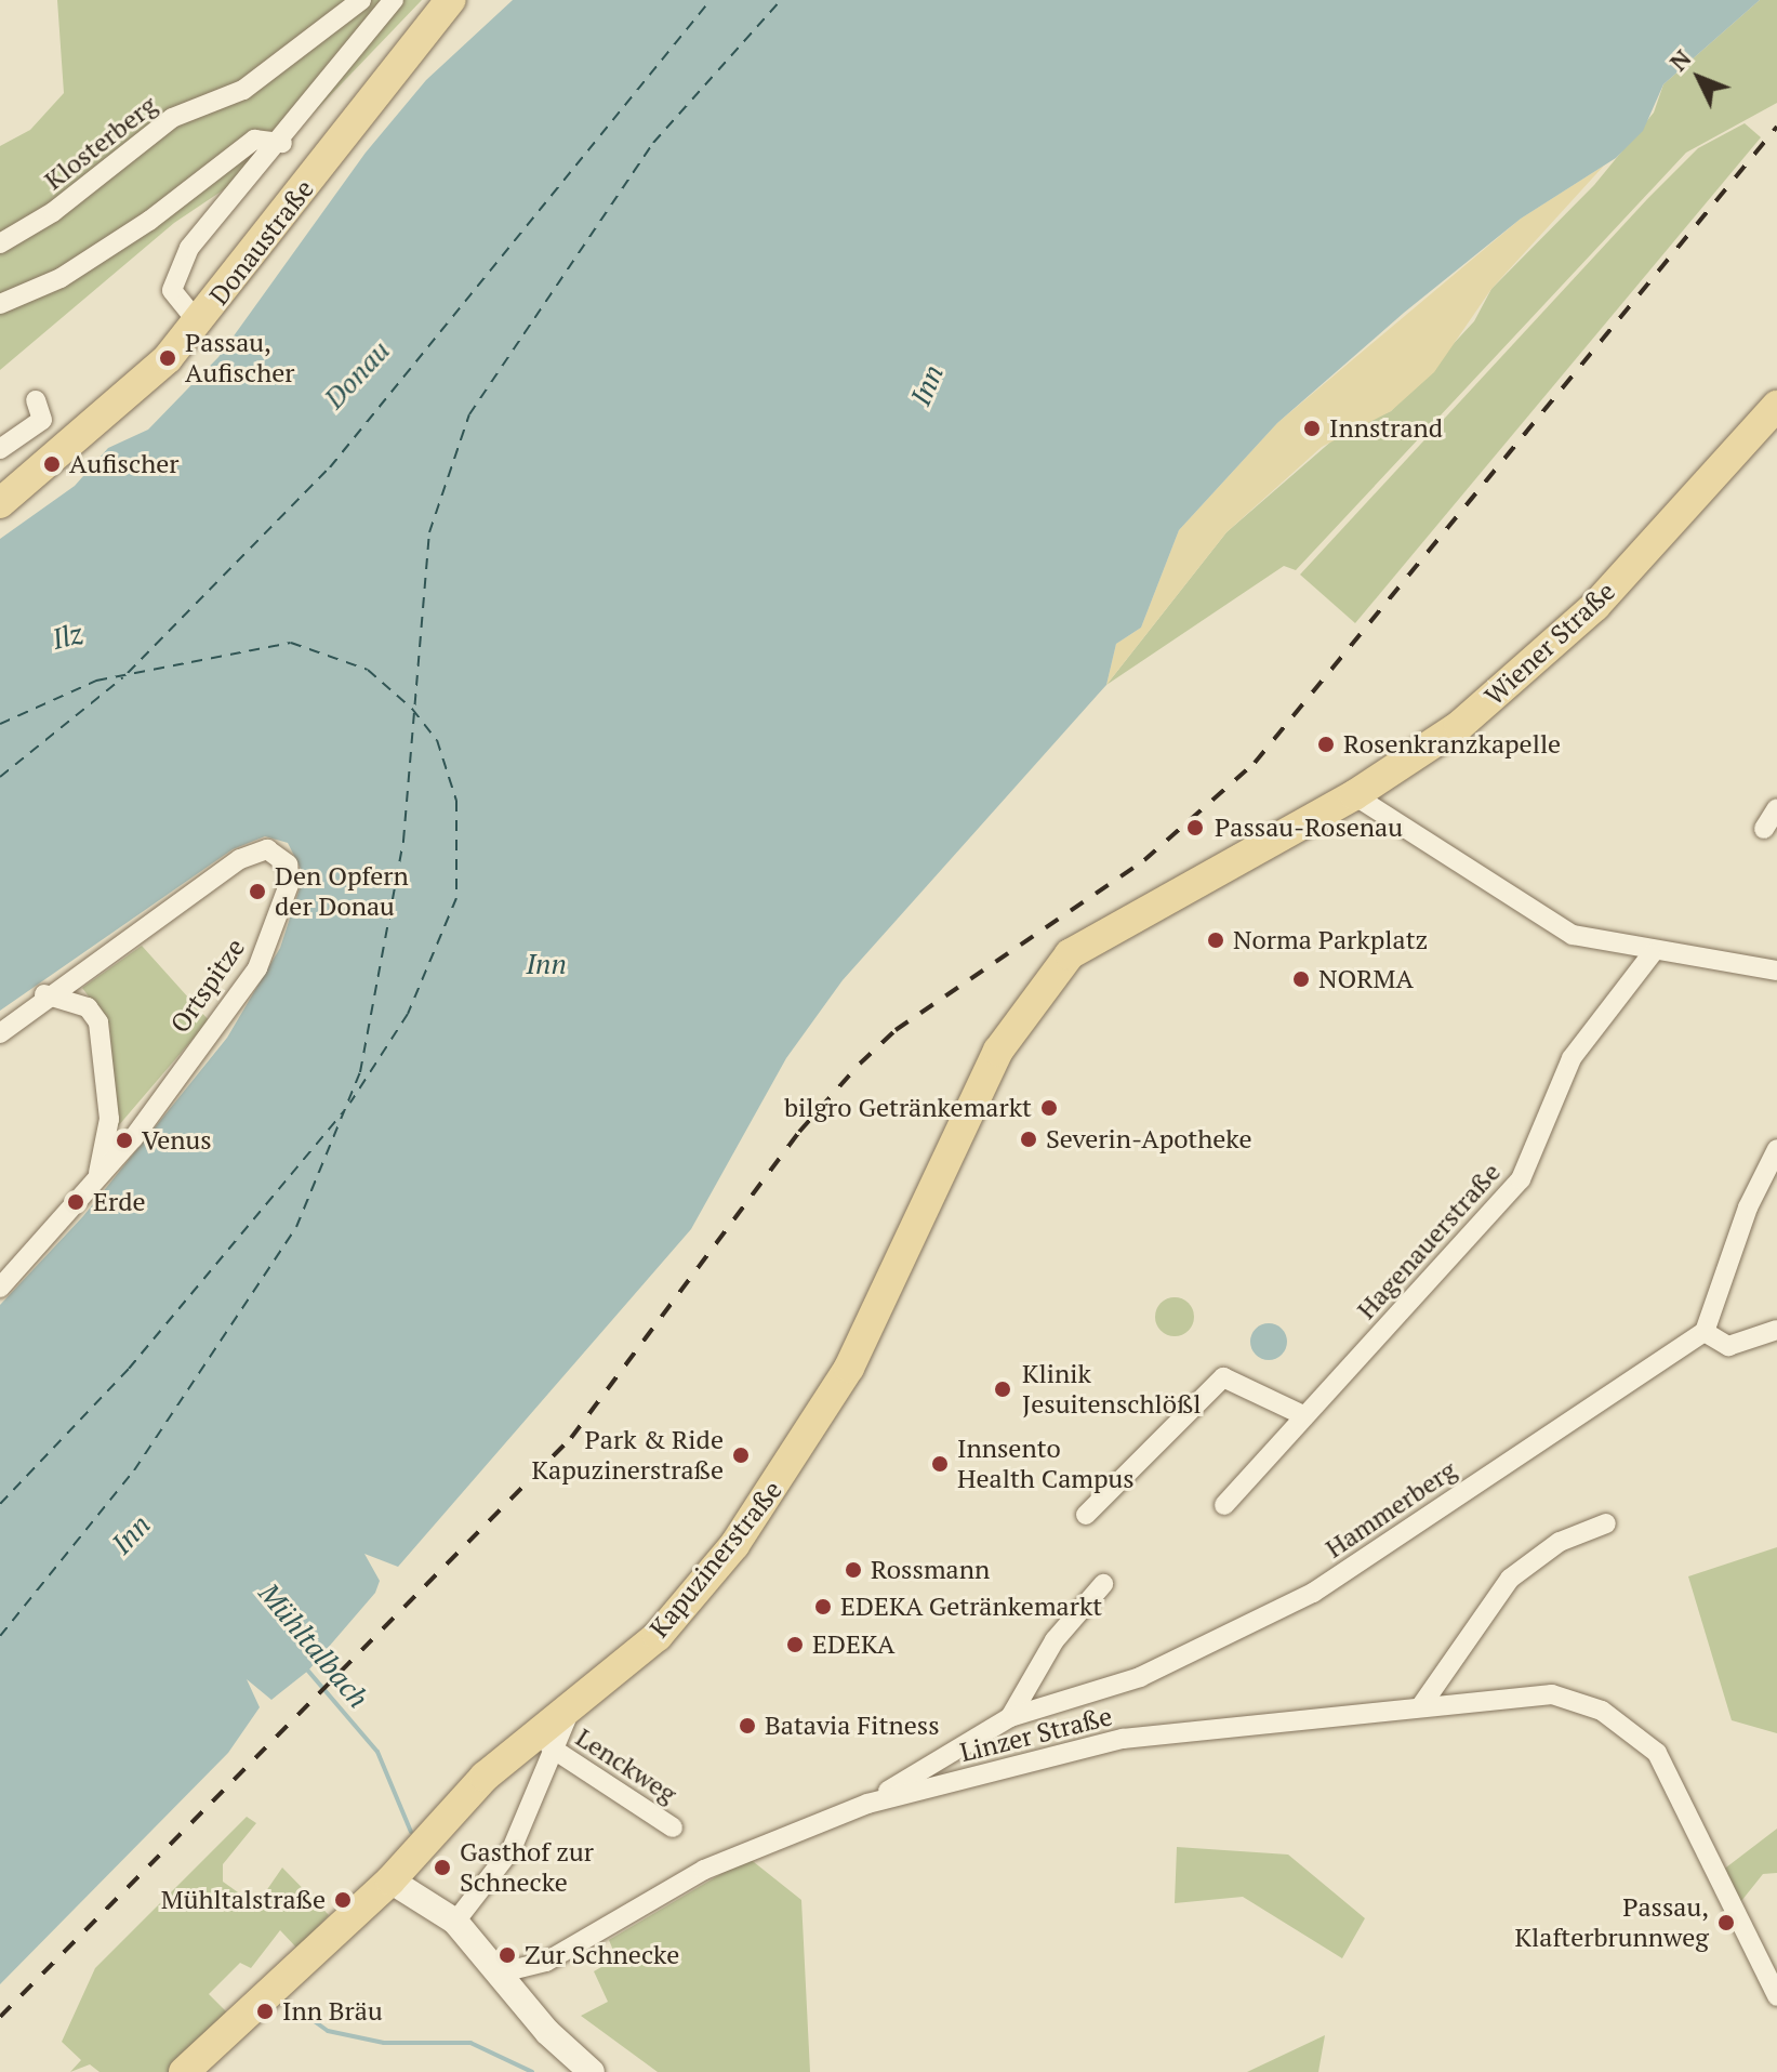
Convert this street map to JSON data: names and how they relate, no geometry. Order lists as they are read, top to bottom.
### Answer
{
  "streets": {
    "main road": ["Donaustraße", "Wiener Straße", "Kapuzinerstraße"],
    "street": [
      "Klosterberg",
      "Ortspitze",
      "Hagenauerstraße",
      "Hammerberg",
      "Linzer Straße",
      "Lenckweg"
    ]
  },
  "crossings": [
    ["Wiener Straße", "Kapuzinerstraße"],
    ["Hammerberg", "Linzer Straße"],
    ["Kapuzinerstraße", "Lenckweg"]
  ],
  "water": [
    "Donau",
    "Inn",
    "Ilz",
    "Mühltalbach"
  ],
  "places": [
    "Passau, Aufischer",
    "Innstrand",
    "Aufischer",
    "Rosenkranzkapelle",
    "Passau-Rosenau",
    "Den Opfern der Donau",
    "Norma Parkplatz",
    "NORMA",
    "bilgro Getränkemarkt",
    "Severin-Apotheke",
    "Venus",
    "Erde",
    "Klinik Jesuitenschlößl",
    "Park & Ride Kapuzinerstraße",
    "Innsento Health Campus",
    "Rossmann",
    "EDEKA Getränkemarkt",
    "EDEKA",
    "Batavia Fitness",
    "Gasthof zur Schnecke",
    "Mühltalstraße",
    "Passau, Klafterbrunnweg",
    "Zur Schnecke",
    "Inn Bräu"
  ],
  "north": "top left"
}
